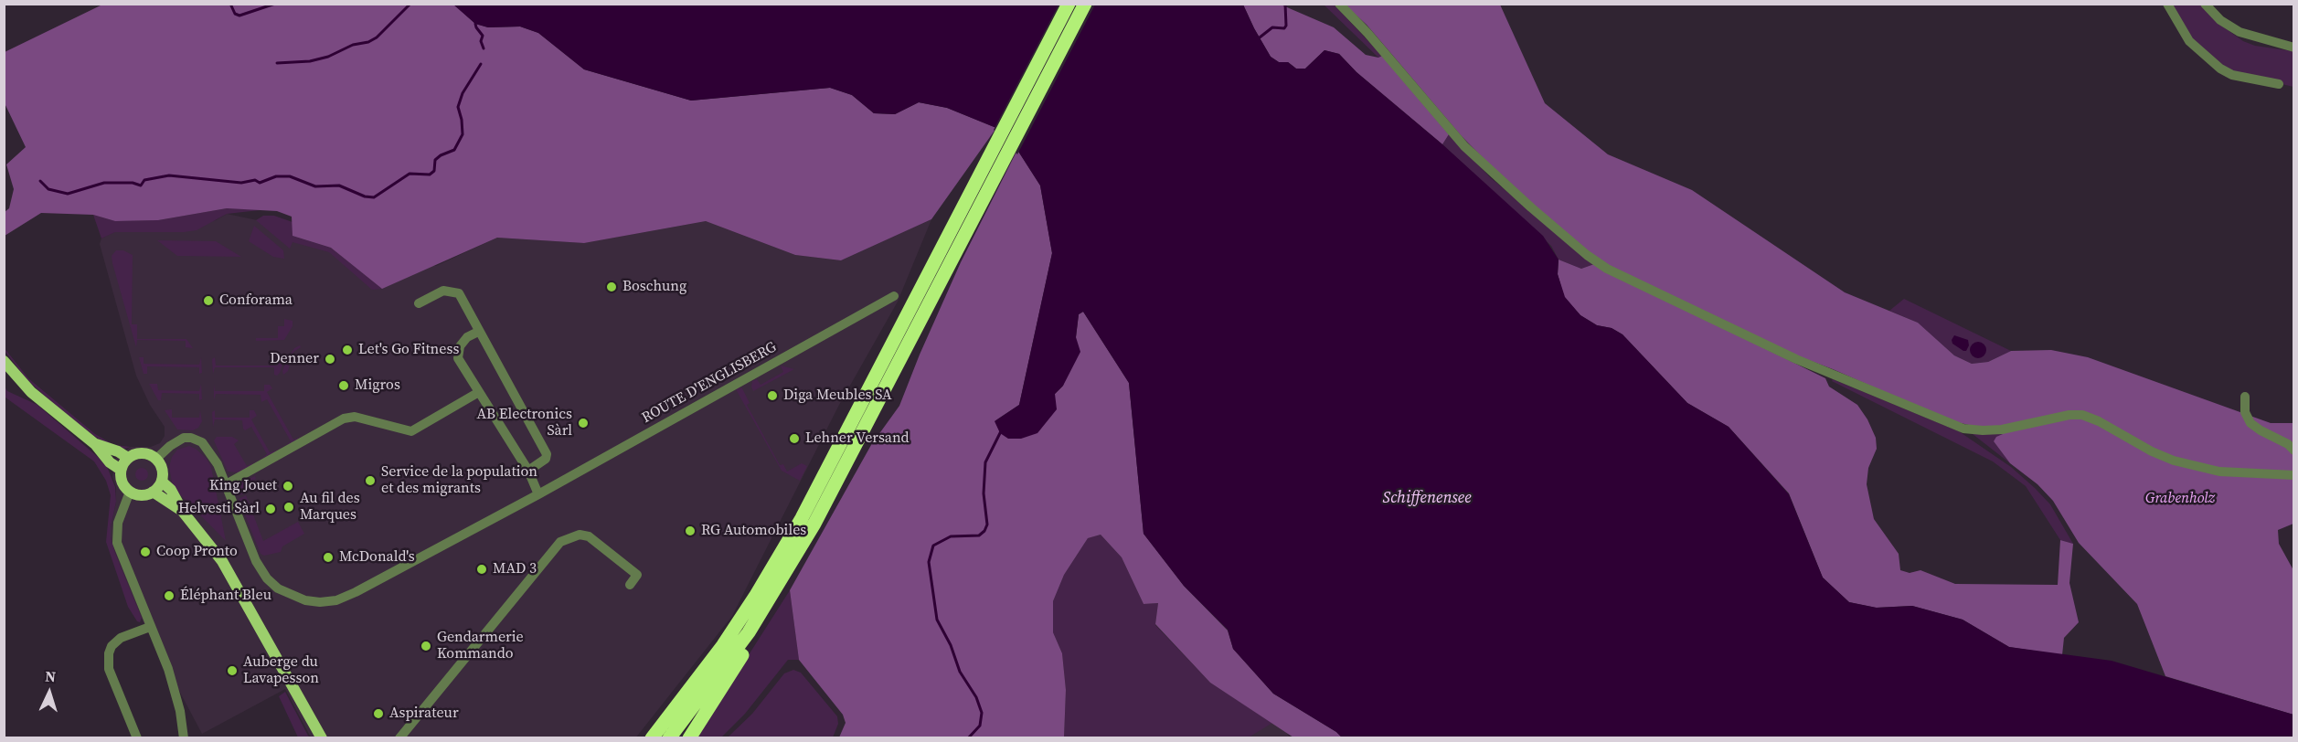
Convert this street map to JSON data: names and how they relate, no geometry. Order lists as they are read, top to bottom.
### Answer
{
  "streets": {
    "street": ["ROUTE D'ENGLISBERG"]
  },
  "water": ["Schiffenensee"],
  "parks": ["Grabenholz"],
  "places": [
    "Boschung",
    "Conforama",
    "Let's Go Fitness",
    "Denner",
    "Migros",
    "Diga Meubles SA",
    "AB Electronics Sàrl",
    "Lehner Versand",
    "Service de la population et des migrants",
    "King Jouet",
    "Au fil des Marques",
    "Helvesti Sàrl",
    "RG Automobiles",
    "Coop Pronto",
    "McDonald's",
    "MAD 3",
    "Éléphant Bleu",
    "Gendarmerie Kommando",
    "Auberge du Lavapesson",
    "Aspirateur"
  ],
  "north": "top"
}
